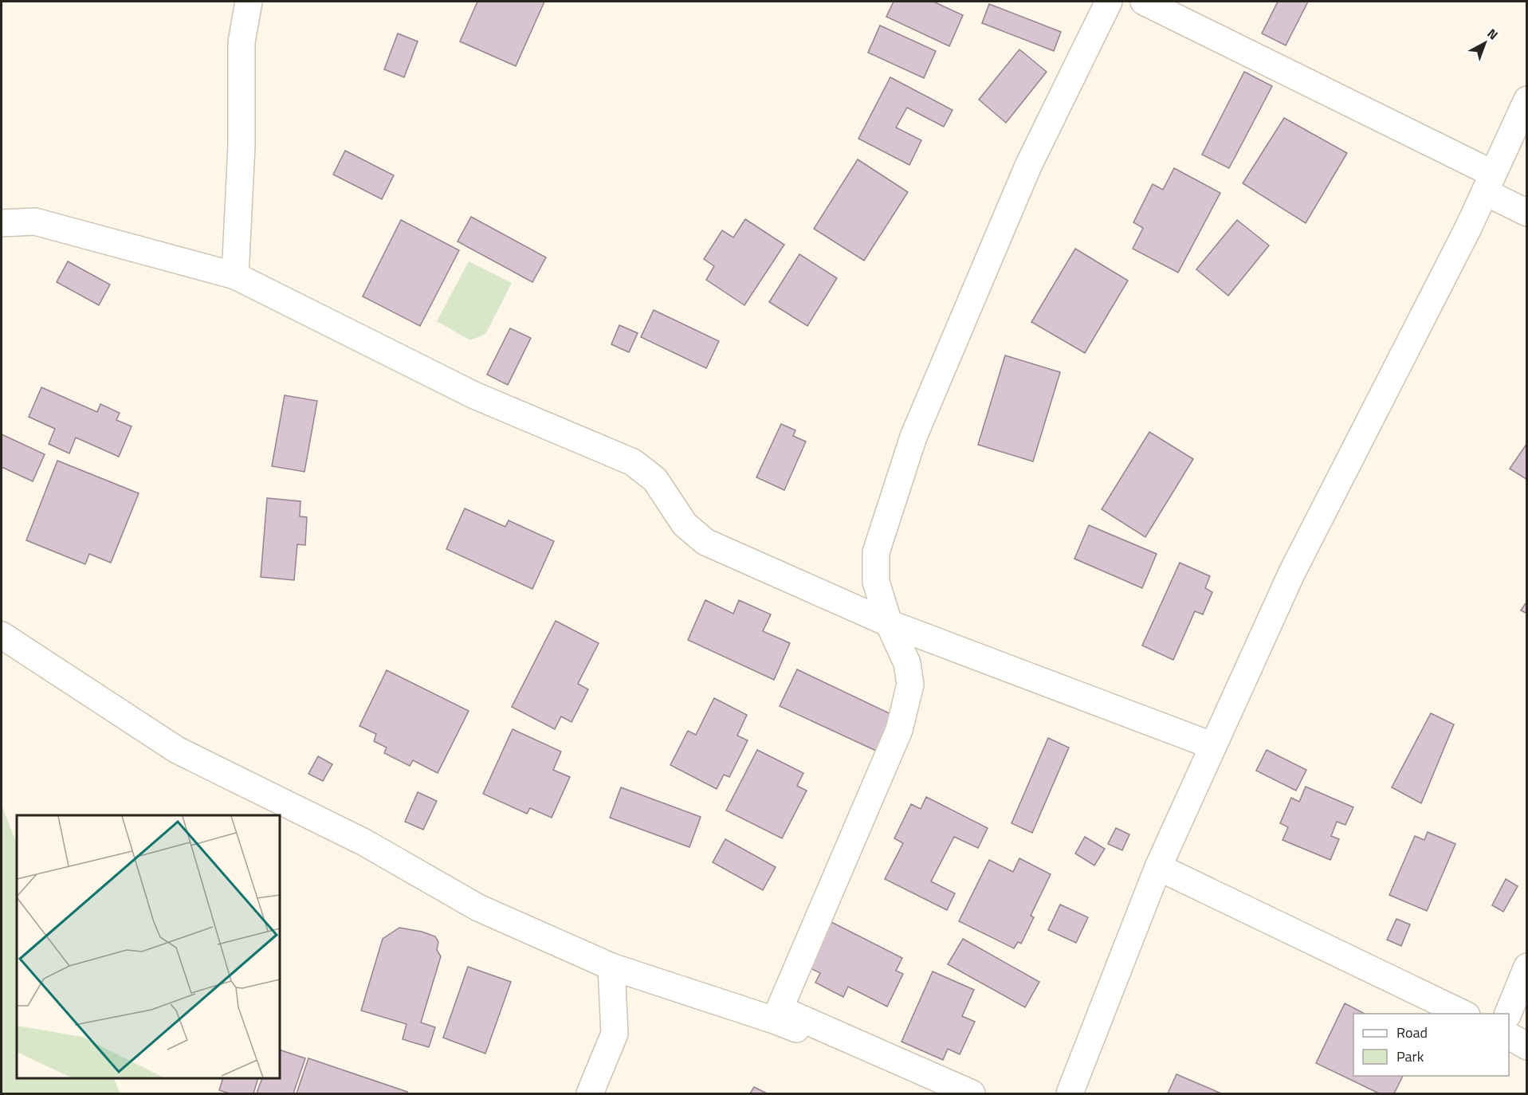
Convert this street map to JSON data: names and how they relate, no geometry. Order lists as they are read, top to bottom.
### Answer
{
  "legend": ["Road", "Park"],
  "north": "top right"
}
